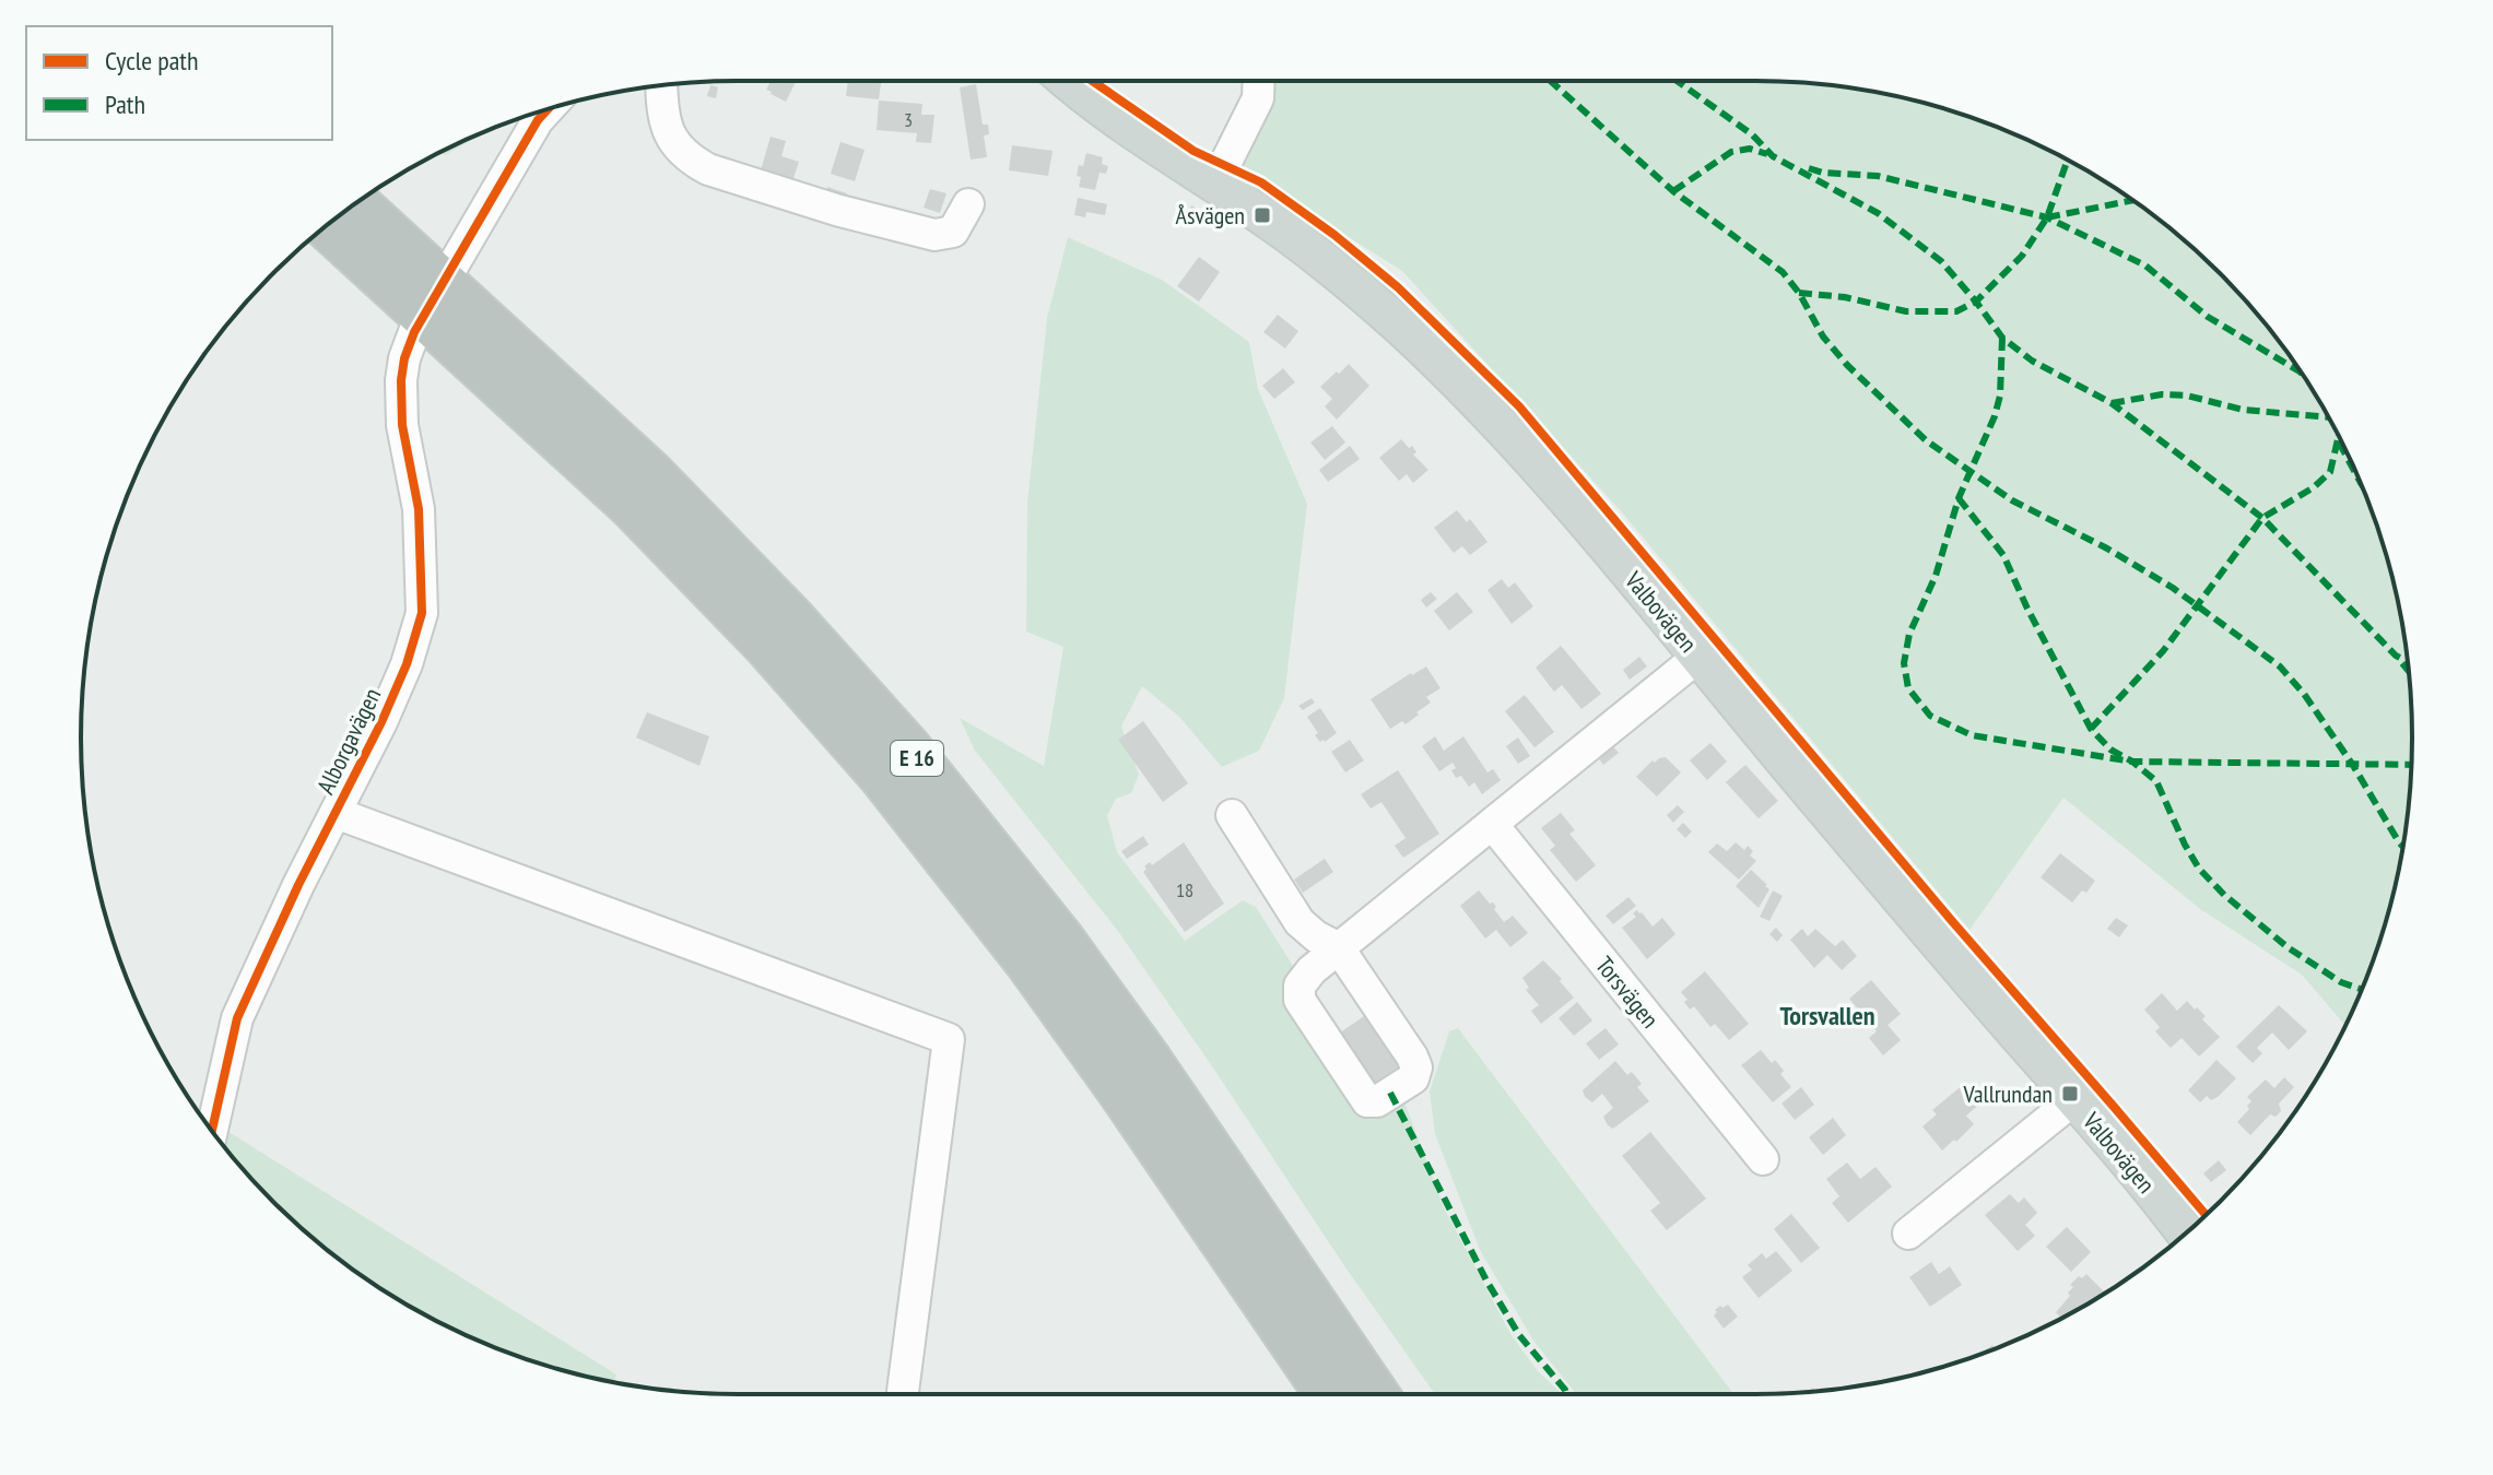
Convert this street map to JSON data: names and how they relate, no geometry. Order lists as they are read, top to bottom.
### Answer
{
  "streets": {
    "highway": ["E 16"],
    "main road": ["Valbovägen"],
    "street": ["Alborgavägen", "Torsvägen"]
  },
  "districts": ["Torsvallen"],
  "places": {
    "transit": ["Åsvägen", "Vallrundan"]
  },
  "house_numbers": ["3", "18"],
  "legend": ["Cycle path", "Path"]
}
